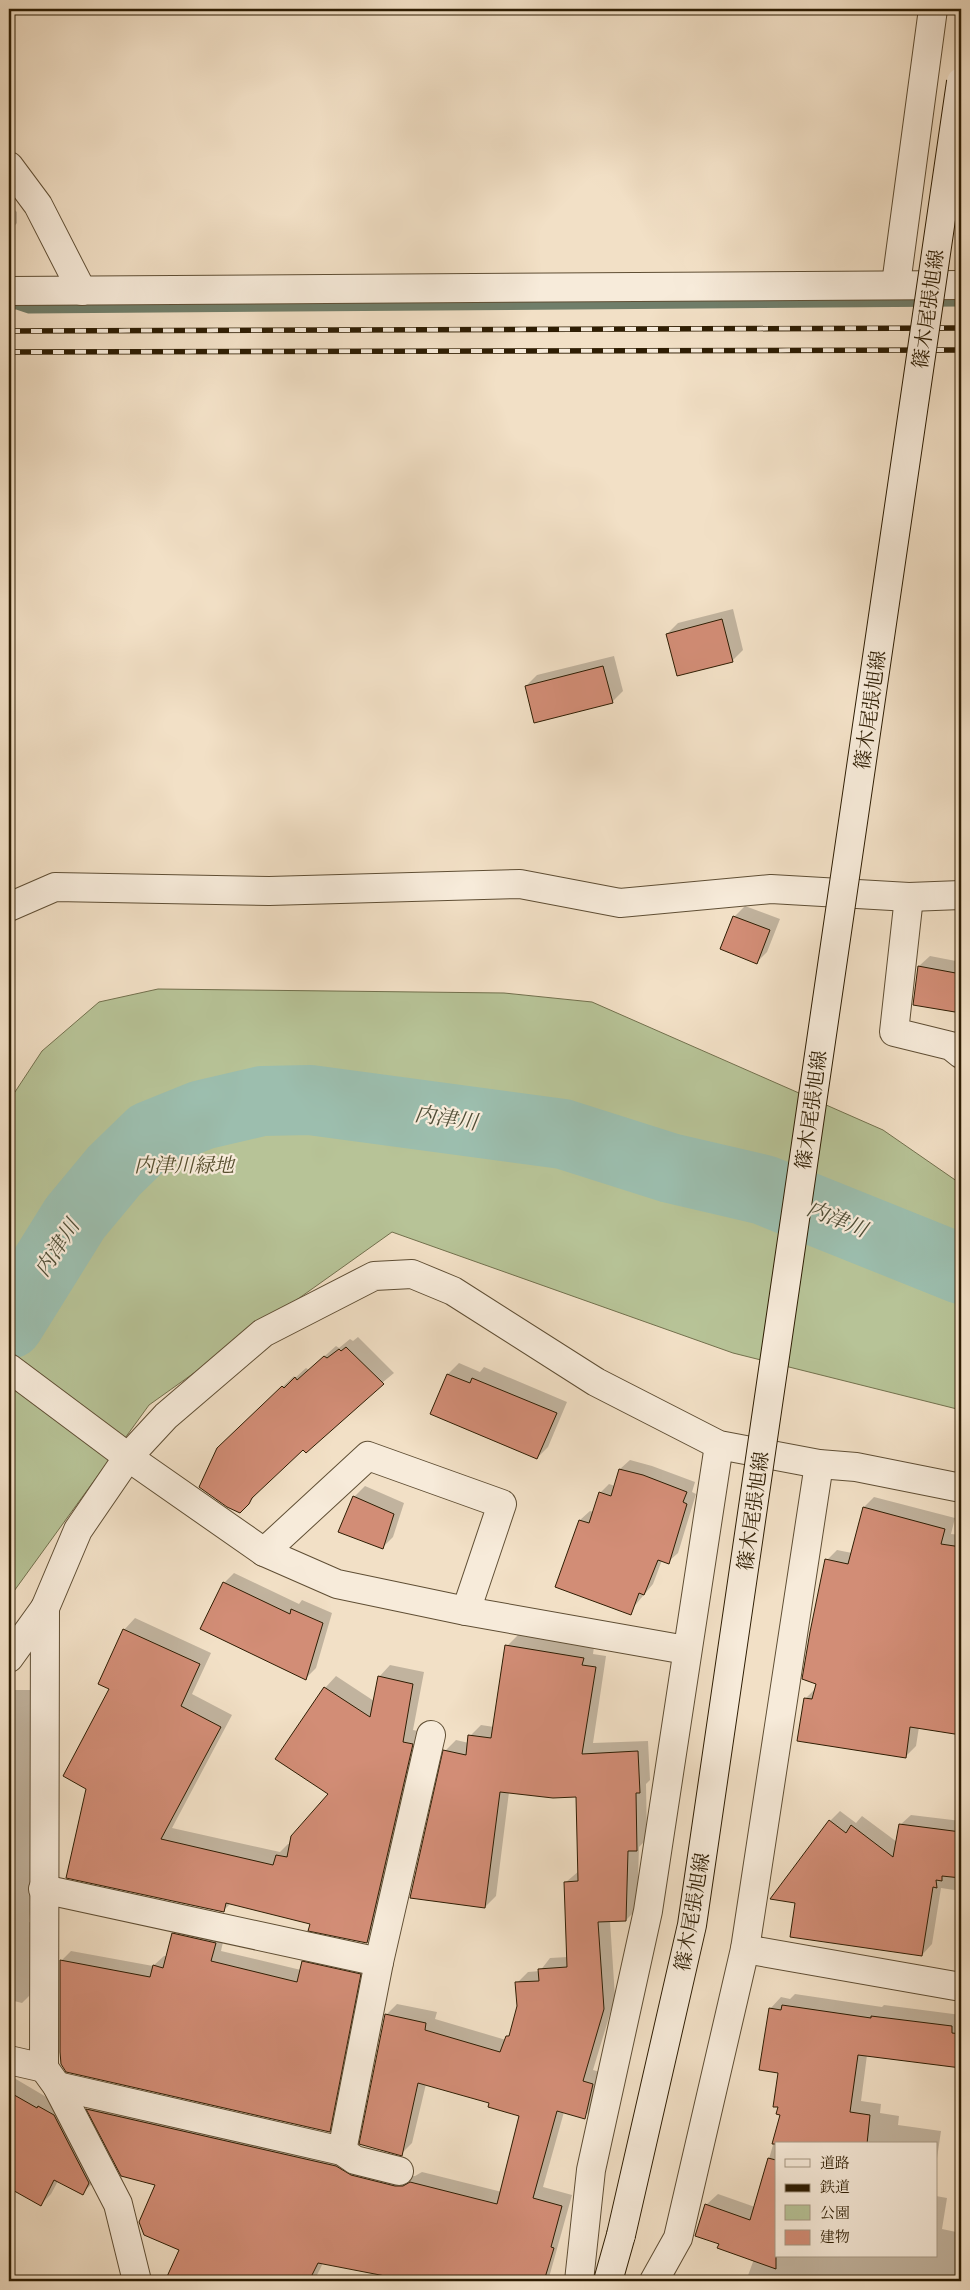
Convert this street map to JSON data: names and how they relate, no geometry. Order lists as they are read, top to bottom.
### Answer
{
  "streets": {
    "street": ["篠木尾張旭線"]
  },
  "water": ["内津川"],
  "parks": ["内津川緑地"],
  "legend": [
    "道路",
    "鉄道",
    "公園",
    "建物"
  ]
}
